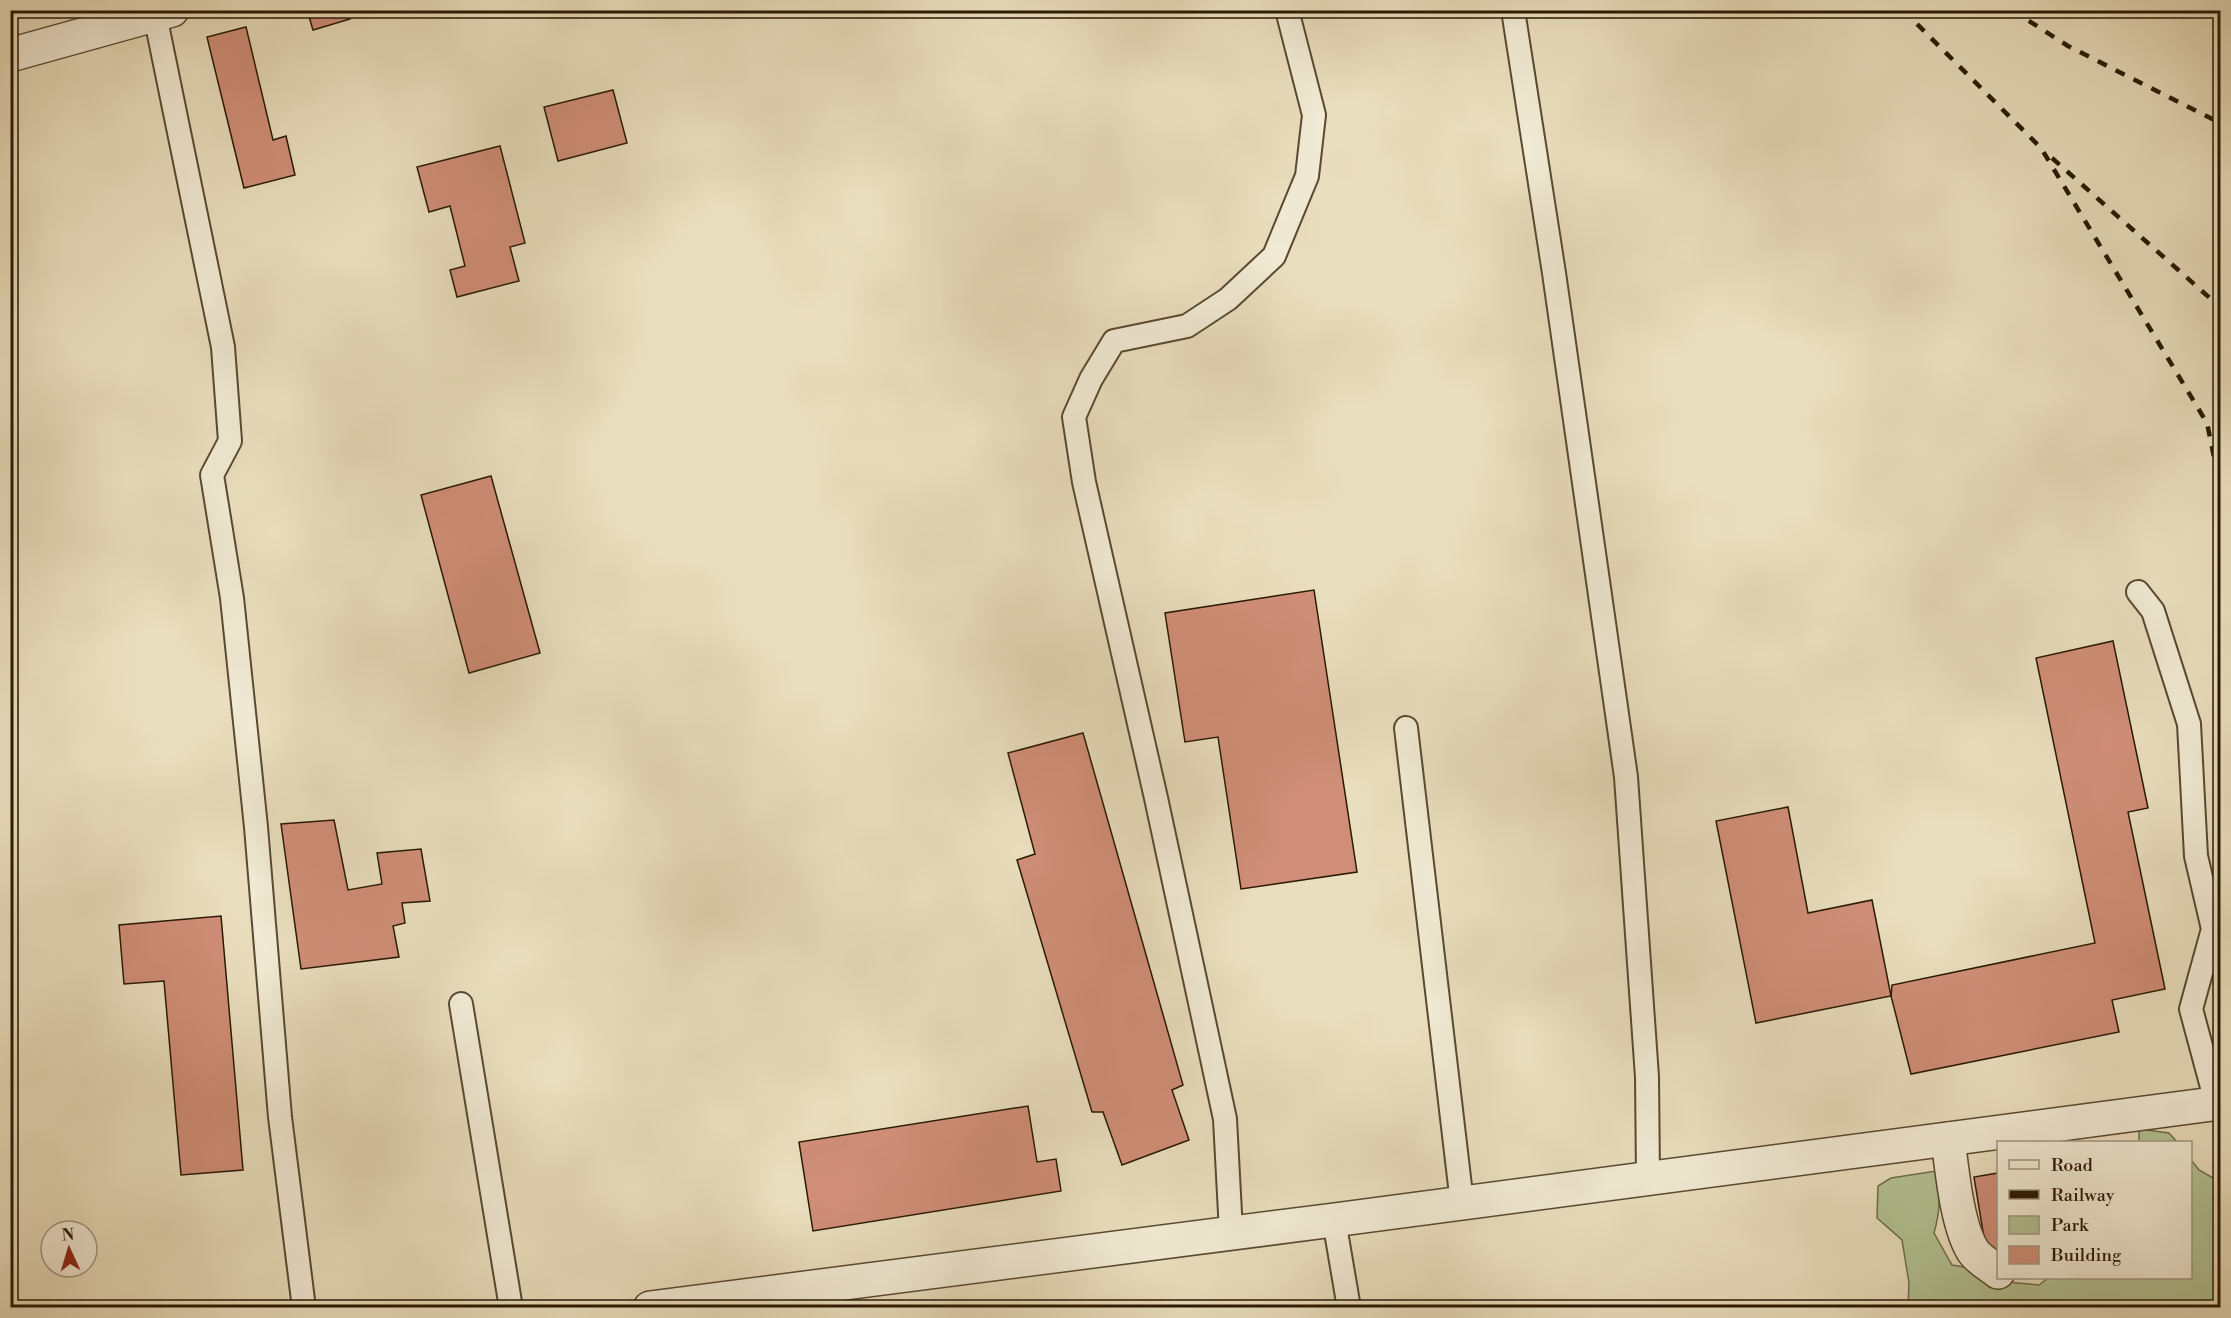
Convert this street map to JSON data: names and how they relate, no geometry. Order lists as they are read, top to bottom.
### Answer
{
  "legend": [
    "Road",
    "Railway",
    "Park",
    "Building"
  ],
  "north": "top"
}
